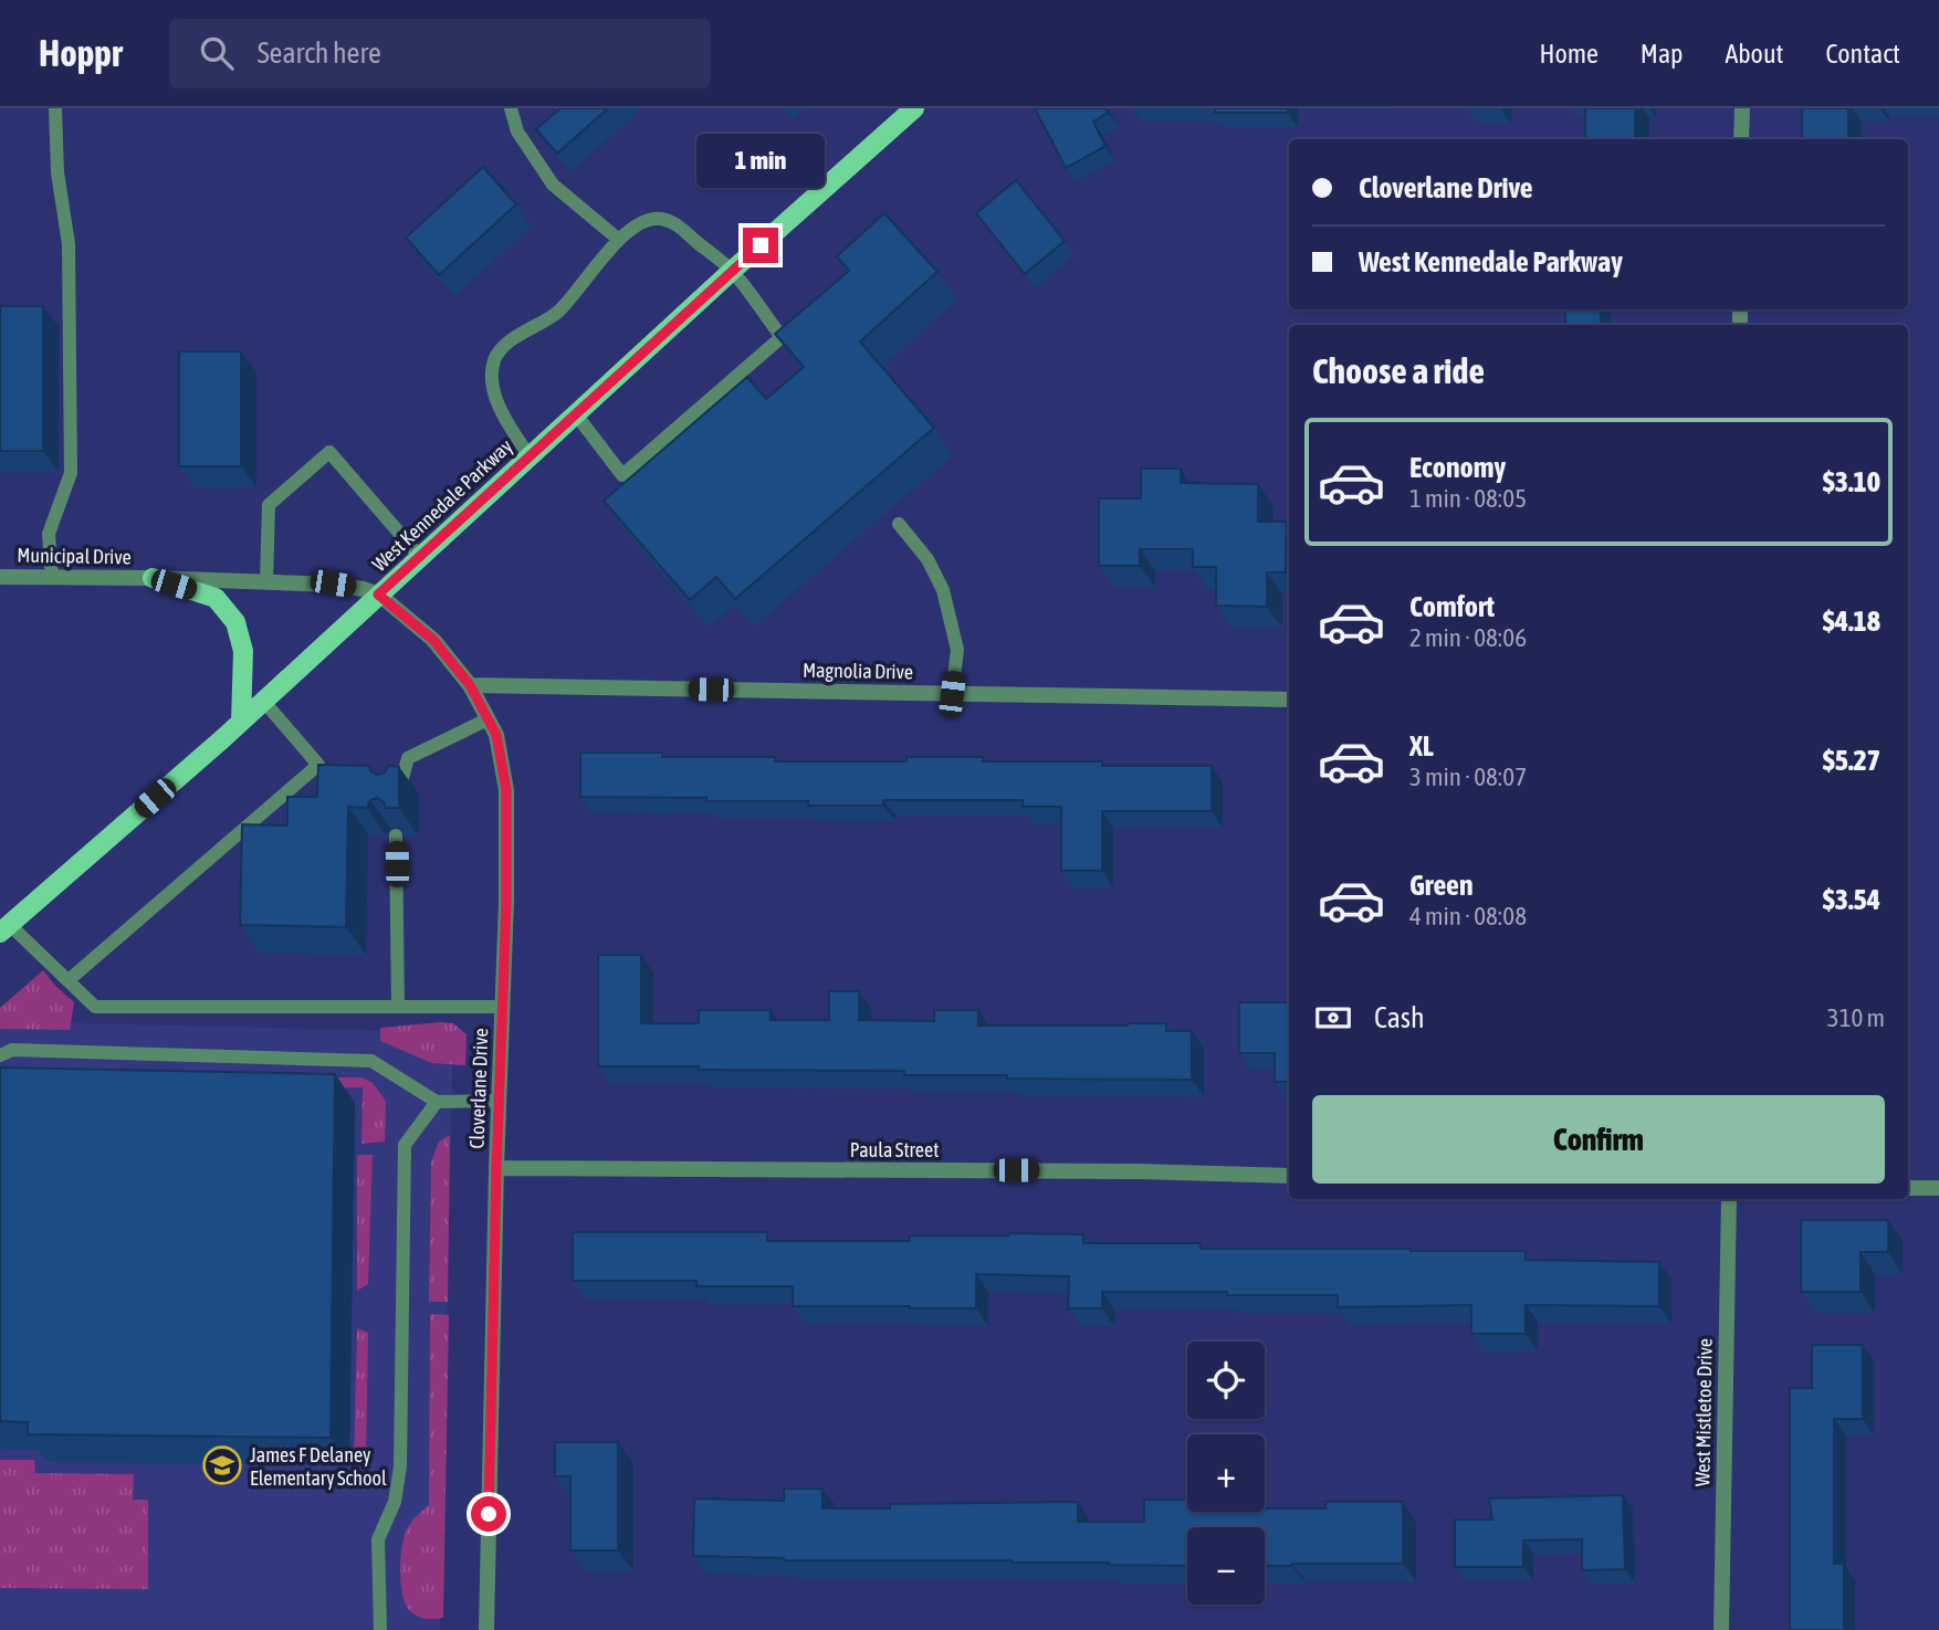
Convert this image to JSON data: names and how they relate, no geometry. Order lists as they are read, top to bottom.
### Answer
{
  "streets": {
    "main road": ["West Kennedale Parkway"],
    "street": [
      "Municipal Drive",
      "Magnolia Drive",
      "Cloverlane Drive",
      "Paula Street",
      "West Mistletoe Drive"
    ]
  },
  "crossings": [
    ["West Kennedale Parkway", "Municipal Drive"],
    ["West Kennedale Parkway", "Cloverlane Drive"],
    ["Municipal Drive", "Cloverlane Drive"],
    ["Magnolia Drive", "Cloverlane Drive"],
    ["Cloverlane Drive", "Paula Street"]
  ],
  "places": {
    "school or university": ["James F Delaney Elementary School"]
  },
  "page": {
    "header": "Hoppr",
    "search": "Search here",
    "nav": [
      "Home",
      "Map",
      "About",
      "Contact"
    ],
    "bubble": "1 min",
    "banner": ["Cloverlane Drive", "West Kennedale Parkway"],
    "heading": "Choose a ride",
    "list": [
      {
        "name": "Economy",
        "note": "1 min · 08:05",
        "value": "$3.10"
      },
      {
        "name": "Comfort",
        "note": "2 min · 08:06",
        "value": "$4.18"
      },
      {
        "name": "XL",
        "note": "3 min · 08:07",
        "value": "$5.27"
      },
      {
        "name": "Green",
        "note": "4 min · 08:08",
        "value": "$3.54"
      }
    ],
    "pay": ["Cash", "310 m"],
    "buttons": "Confirm",
    "map_buttons": ["+", "−"]
  }
}
